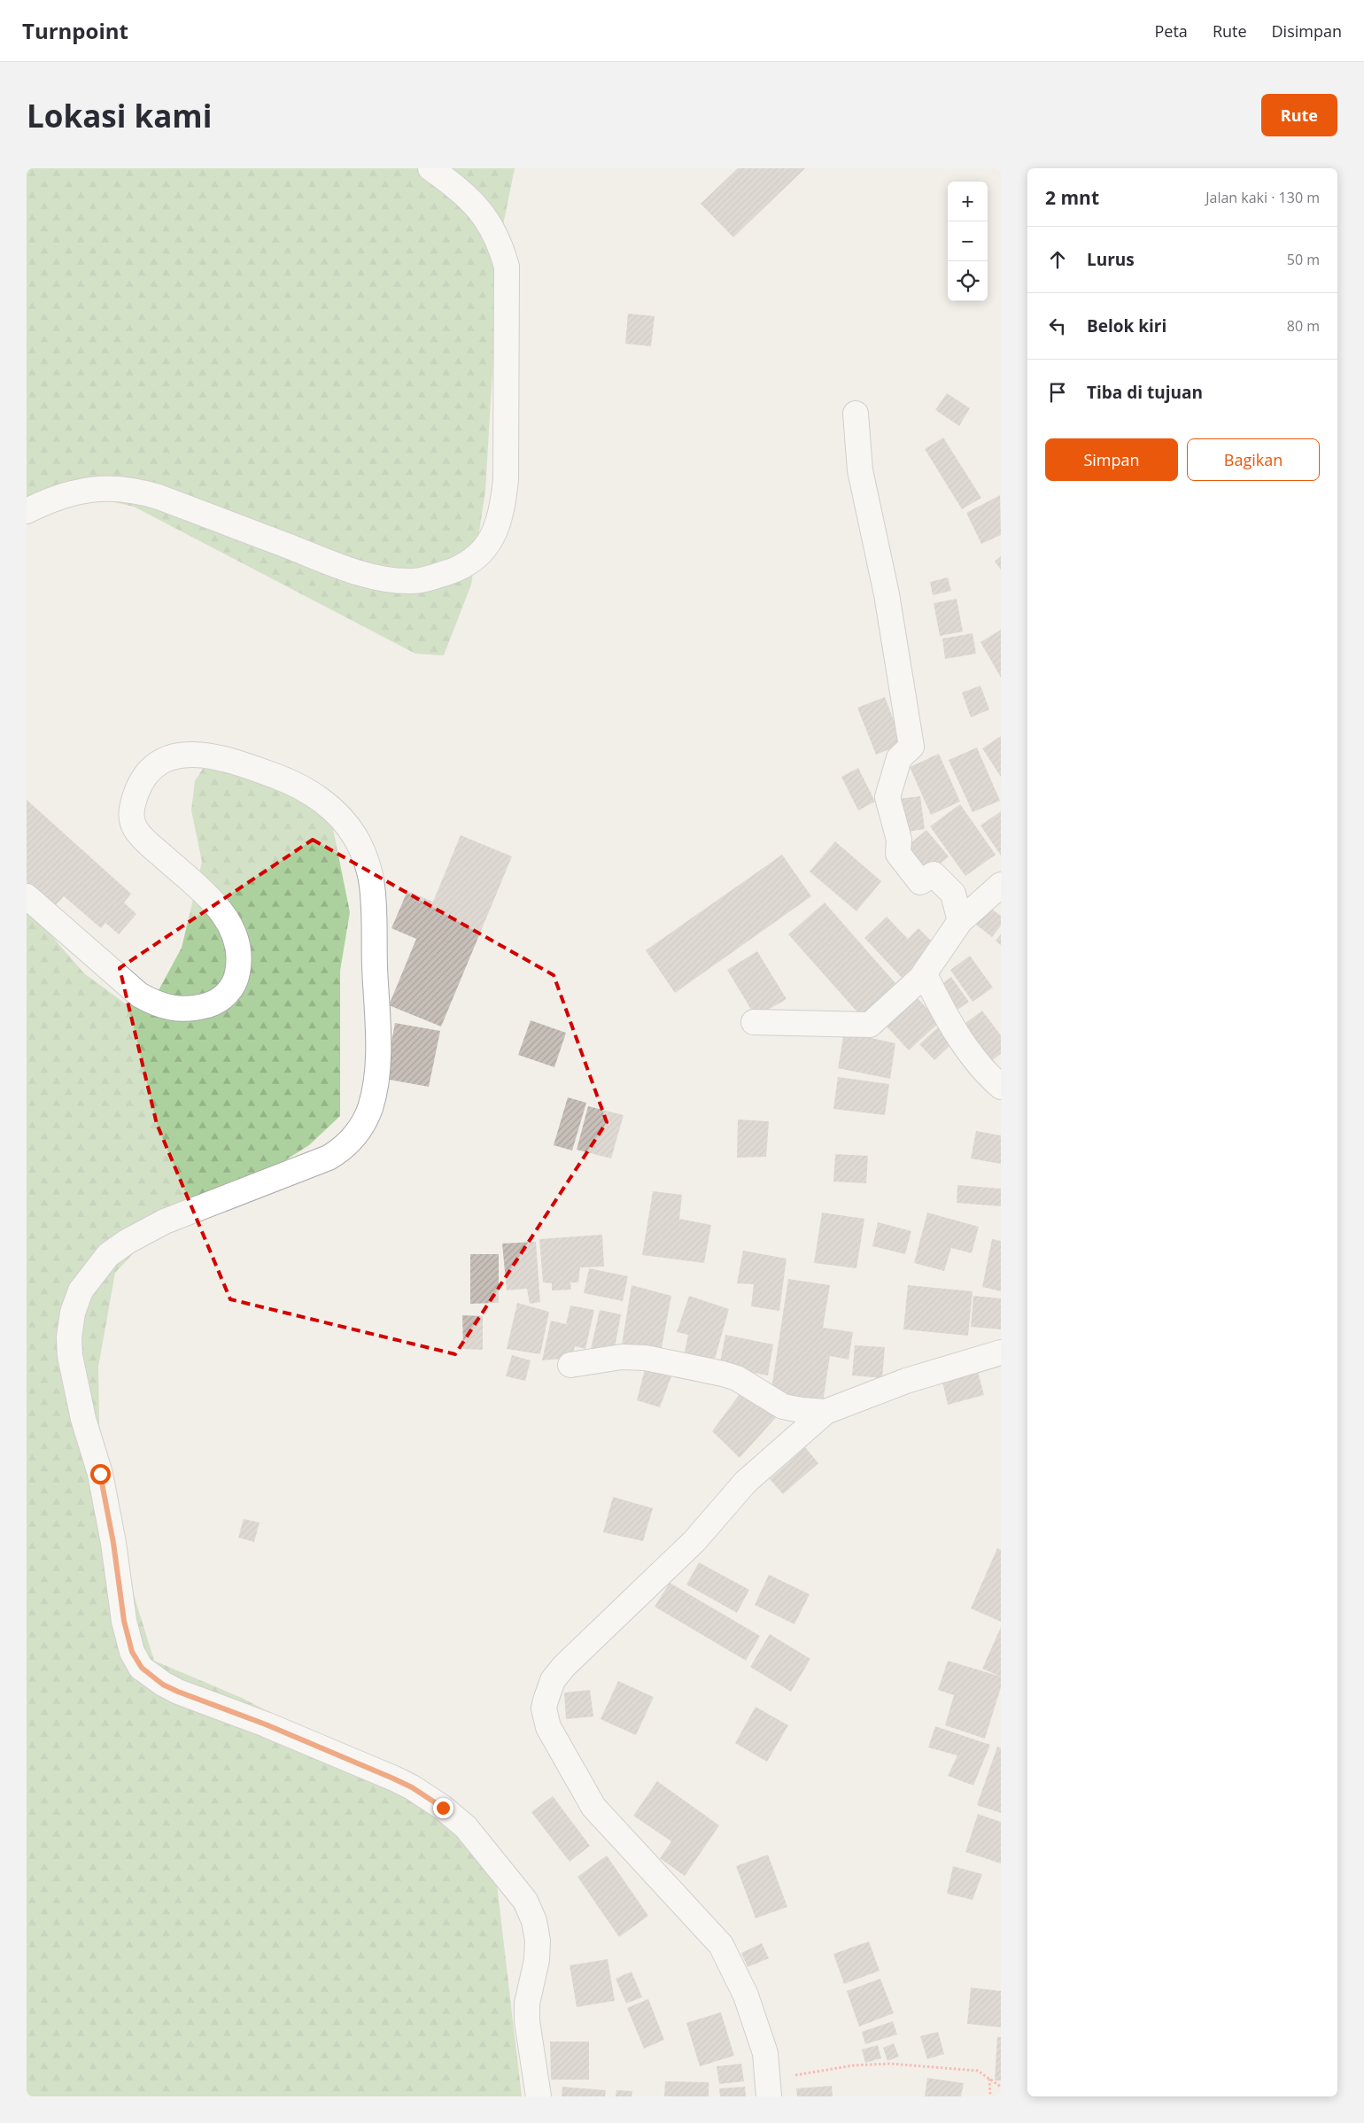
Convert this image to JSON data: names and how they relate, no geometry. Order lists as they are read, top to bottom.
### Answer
{
  "page": {
    "header": "Turnpoint",
    "nav": ["Peta", "Rute", "Disimpan"],
    "buttons": [
      "Rute",
      ["Simpan", "Bagikan"]
    ],
    "title": "Lokasi kami",
    "heading": ["2 mnt", "Jalan kaki · 130 m"],
    "map_buttons": ["+", "−"],
    "list": [
      ["Lurus", "50 m"],
      ["Belok kiri", "80 m"],
      "Tiba di tujuan"
    ]
  }
}
